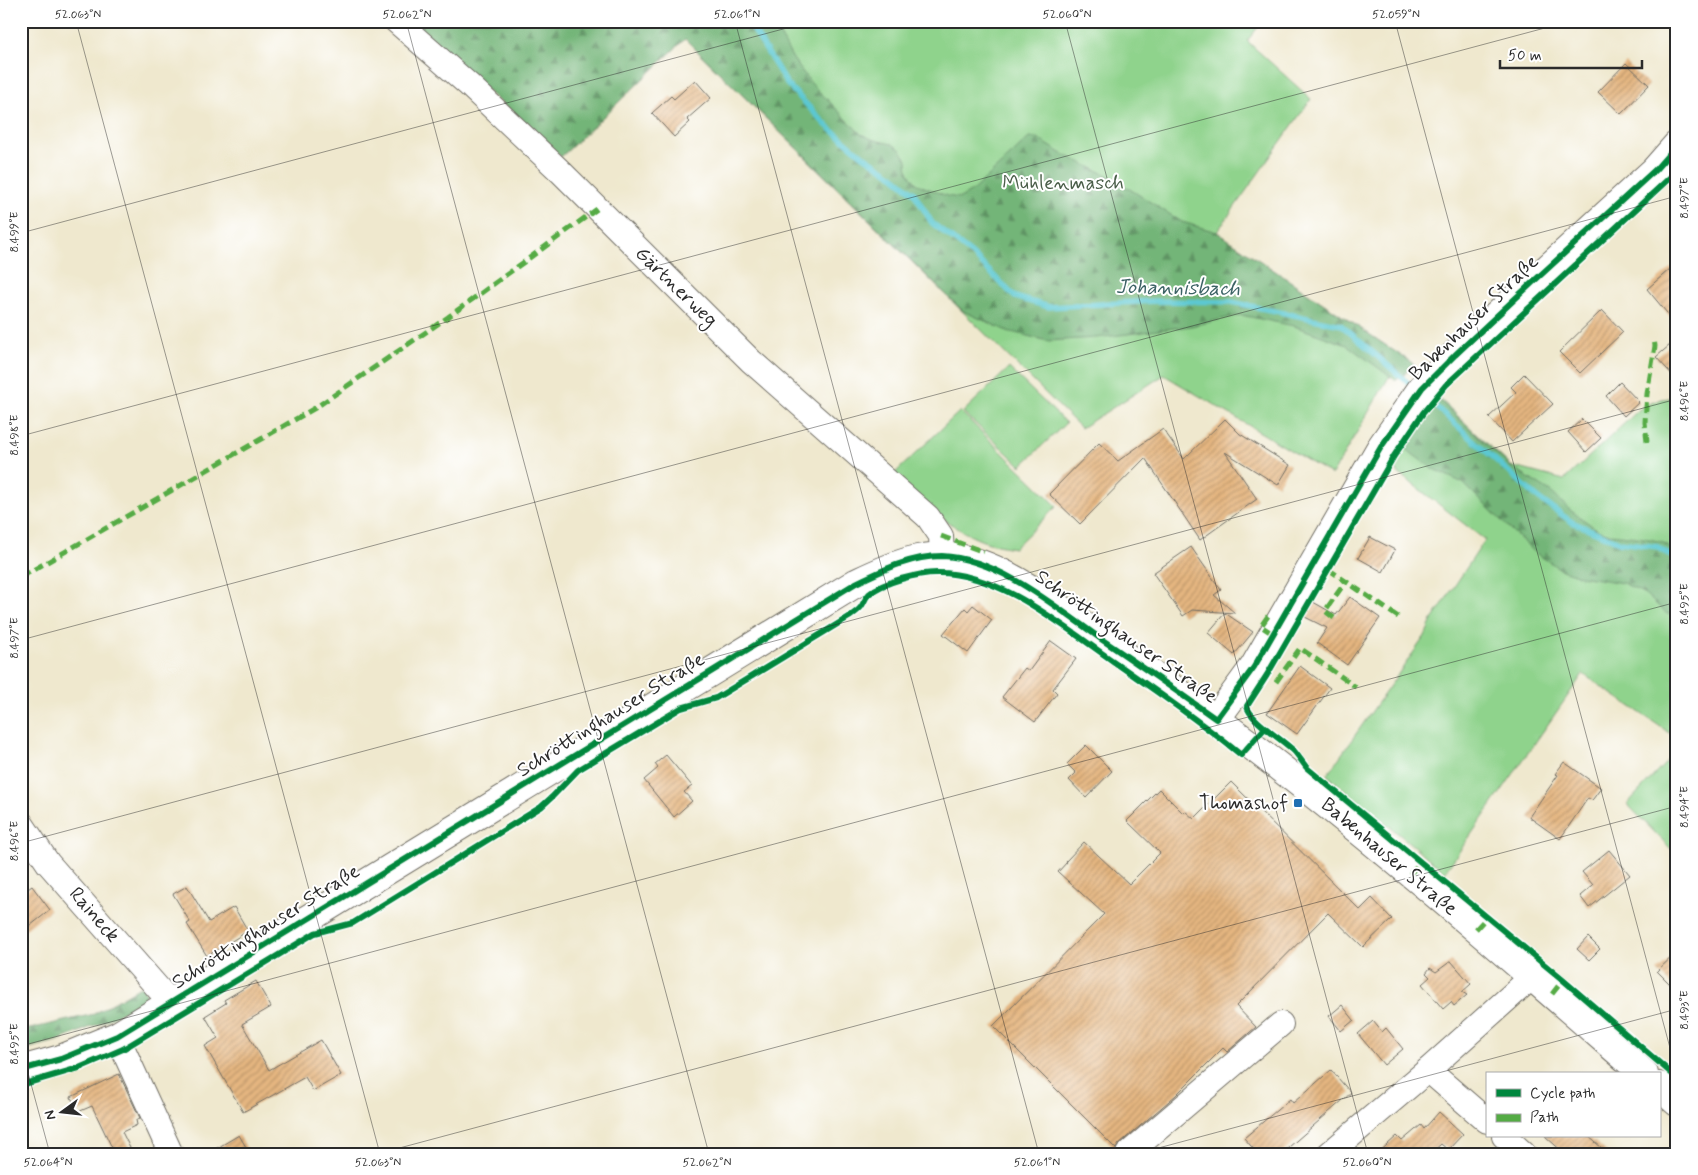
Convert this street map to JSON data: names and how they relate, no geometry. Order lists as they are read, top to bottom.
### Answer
{
  "streets": {
    "main road": ["Babenhauser Straße", "Schröttinghauser Straße"],
    "street": ["Gärtnerweg", "Raineck"]
  },
  "crossings": [
    ["Gärtnerweg", "Schröttinghauser Straße"],
    ["Babenhauser Straße", "Schröttinghauser Straße"],
    ["Schröttinghauser Straße", "Raineck"]
  ],
  "water": ["Johannisbach"],
  "parks": ["Mühlenmasch"],
  "places": {
    "transit": ["Thomashof"]
  },
  "legend": ["Cycle path", "Path"],
  "scale_bar": "50 m",
  "north": "left",
  "coordinates": [
    "52.063°N",
    "52.062°N",
    "52.061°N",
    "52.060°N",
    "52.059°N",
    "8.497°E",
    "8.499°E",
    "8.496°E",
    "8.498°E",
    "8.495°E",
    "8.494°E",
    "8.493°E",
    "52.064°N"
  ]
}
